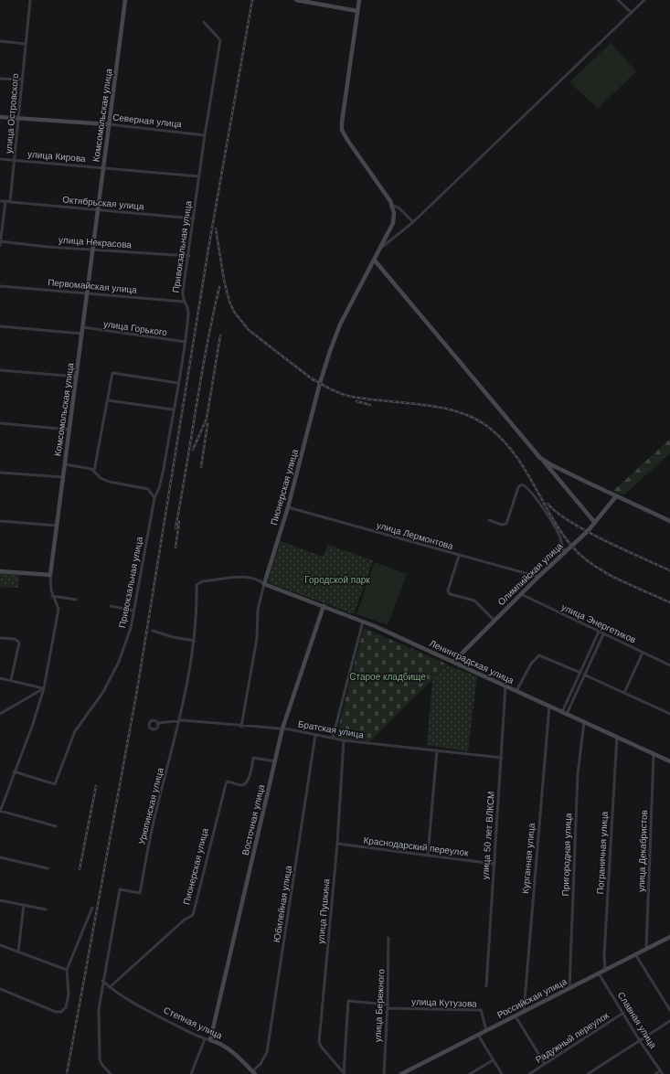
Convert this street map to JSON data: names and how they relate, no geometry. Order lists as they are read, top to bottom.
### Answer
{
  "streets": {
    "street": [
      "улица Островского",
      "Комсомольская улица",
      "Северная улица",
      "улица Кирова",
      "Октябрьская улица",
      "улица Некрасова",
      "Привокзальная улица",
      "Первомайская улица",
      "улица Горького",
      "Пионерская улица",
      "улица Лермонтова",
      "Олимпийская улица",
      "улица Энергетиков",
      "Ленинградская улица",
      "Братская улица",
      "Урюпинская улица",
      "Восточная улица",
      "улица 50 лет ВЛКСМ",
      "Краснодарский переулок",
      "улица Декабристов",
      "Пограничная улица",
      "Пригородная улица",
      "Курганная улица",
      "Юбилейная улица",
      "улица Пушкина",
      "Российская улица",
      "улица Кутузова",
      "улица Бережного",
      "Славная улица",
      "Степная улица",
      "Радужный переулок"
    ]
  },
  "crossings": [
    ["улица Островского", "Северная улица"],
    ["улица Островского", "улица Кирова"],
    ["улица Островского", "Октябрьская улица"],
    ["Комсомольская улица", "Северная улица"],
    ["Комсомольская улица", "улица Кирова"],
    ["Комсомольская улица", "Октябрьская улица"],
    ["Комсомольская улица", "улица Некрасова"],
    ["Комсомольская улица", "Привокзальная улица"],
    ["Комсомольская улица", "Первомайская улица"],
    ["Комсомольская улица", "улица Горького"],
    ["Северная улица", "Привокзальная улица"],
    ["улица Кирова", "Привокзальная улица"],
    ["Октябрьская улица", "Привокзальная улица"],
    ["улица Некрасова", "Привокзальная улица"],
    ["Привокзальная улица", "Первомайская улица"],
    ["Привокзальная улица", "улица Горького"],
    ["Пионерская улица", "улица Лермонтова"],
    ["Пионерская улица", "Ленинградская улица"],
    ["Пионерская улица", "Братская улица"],
    ["Пионерская улица", "Урюпинская улица"],
    ["Пионерская улица", "Восточная улица"],
    ["Пионерская улица", "Степная улица"],
    ["улица Лермонтова", "Олимпийская улица"],
    ["Олимпийская улица", "улица Энергетиков"],
    ["Олимпийская улица", "Ленинградская улица"],
    ["Ленинградская улица", "Урюпинская улица"],
    ["Ленинградская улица", "Восточная улица"],
    ["Ленинградская улица", "улица 50 лет ВЛКСМ"],
    ["Ленинградская улица", "улица Декабристов"],
    ["Ленинградская улица", "Пограничная улица"],
    ["Ленинградская улица", "Пригородная улица"],
    ["Ленинградская улица", "Курганная улица"],
    ["Братская улица", "Урюпинская улица"],
    ["Братская улица", "Восточная улица"],
    ["Братская улица", "улица 50 лет ВЛКСМ"],
    ["Братская улица", "Юбилейная улица"],
    ["Братская улица", "улица Пушкина"],
    ["Урюпинская улица", "Степная улица"],
    ["Восточная улица", "Степная улица"],
    ["улица 50 лет ВЛКСМ", "Краснодарский переулок"],
    ["Краснодарский переулок", "улица Пушкина"],
    ["улица Декабристов", "Российская улица"],
    ["Пограничная улица", "Российская улица"],
    ["Пригородная улица", "Российская улица"],
    ["Курганная улица", "Российская улица"],
    ["Юбилейная улица", "Степная улица"],
    ["улица Пушкина", "улица Кутузова"],
    ["Российская улица", "улица Кутузова"],
    ["Российская улица", "Славная улица"],
    ["улица Кутузова", "улица Бережного"],
    ["Славная улица", "Радужный переулок"]
  ],
  "parks": ["Городской парк", "Старое кладбище"]
}
